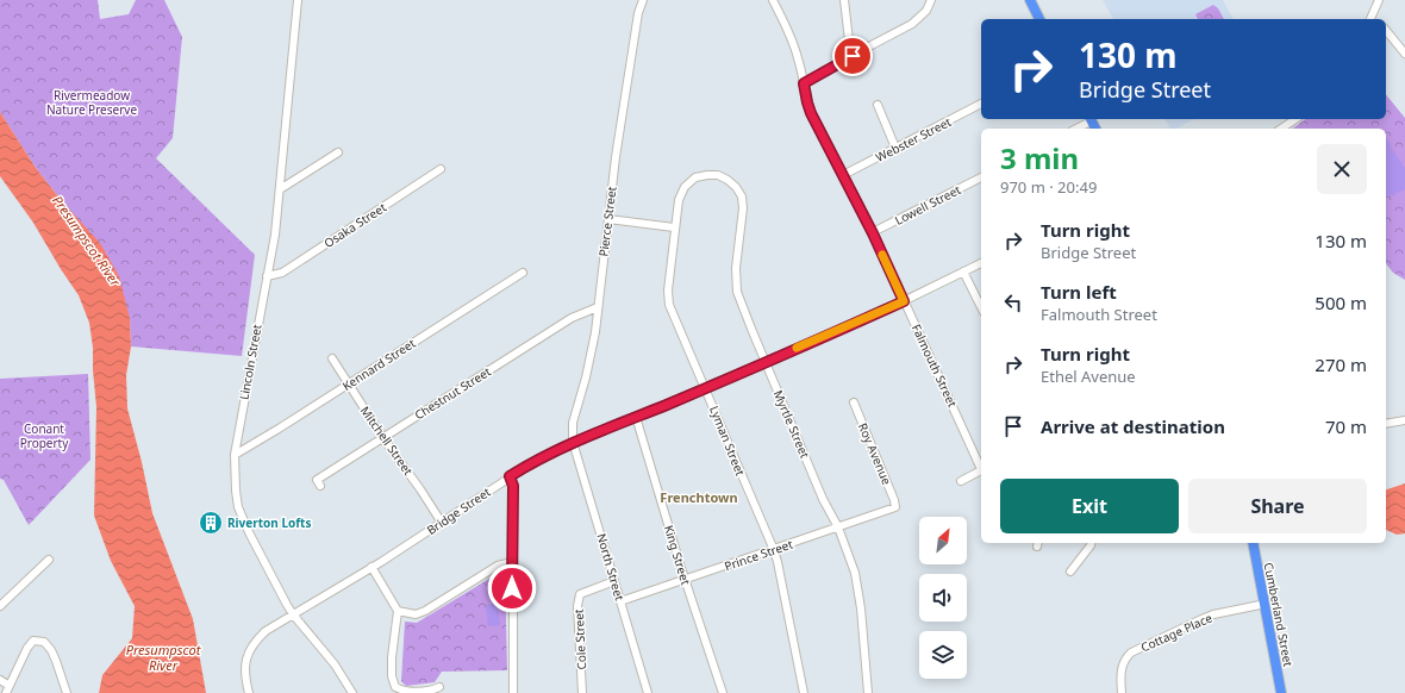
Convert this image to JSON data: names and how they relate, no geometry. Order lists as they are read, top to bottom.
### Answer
{
  "streets": {
    "main road": ["Cumberland Street"],
    "street": [
      "Webster Street",
      "Lowell Street",
      "Pierce Street",
      "Osaka Street",
      "Lincoln Street",
      "Kennard Street",
      "Falmouth Street",
      "Chestnut Street",
      "Myrtle Street",
      "Mitchell Street",
      "Lyman Street",
      "Roy Avenue",
      "Bridge Street",
      "King Street",
      "Prince Street",
      "North Street",
      "Cottage Place",
      "Cole Street"
    ]
  },
  "crossings": [
    ["Webster Street", "Falmouth Street"],
    ["Lowell Street", "Falmouth Street"],
    ["Pierce Street", "Chestnut Street"],
    ["Pierce Street", "Bridge Street"],
    ["Pierce Street", "North Street"],
    ["Osaka Street", "Lincoln Street"],
    ["Lincoln Street", "Kennard Street"],
    ["Lincoln Street", "Bridge Street"],
    ["Kennard Street", "Mitchell Street"],
    ["Falmouth Street", "Bridge Street"],
    ["Chestnut Street", "Mitchell Street"],
    ["Myrtle Street", "Lyman Street"],
    ["Myrtle Street", "Bridge Street"],
    ["Myrtle Street", "Prince Street"],
    ["Mitchell Street", "Bridge Street"],
    ["Lyman Street", "Bridge Street"],
    ["Lyman Street", "Prince Street"],
    ["Roy Avenue", "Prince Street"],
    ["Bridge Street", "King Street"],
    ["Bridge Street", "North Street"],
    ["King Street", "Prince Street"],
    ["Prince Street", "North Street"],
    ["North Street", "Cole Street"],
    ["Cumberland Street", "Cottage Place"]
  ],
  "districts": ["Frenchtown"],
  "water": ["Presumpscot River"],
  "parks": ["Rivermeadow Nature Preserve", "Conant Property"],
  "places": {
    "building": ["Riverton Lofts"]
  },
  "north": "top right",
  "page": {
    "turn": ["130 m", "Bridge Street"],
    "heading": ["3 min", "970 m · 20:49"],
    "list": [
      {
        "name": "Turn right",
        "note": "Bridge Street",
        "value": "130 m"
      },
      {
        "name": "Turn left",
        "note": "Falmouth Street",
        "value": "500 m"
      },
      {
        "name": "Turn right",
        "note": "Ethel Avenue",
        "value": "270 m"
      },
      {
        "name": "Arrive at destination",
        "value": "70 m"
      }
    ],
    "buttons": ["Exit", "Share"]
  }
}
